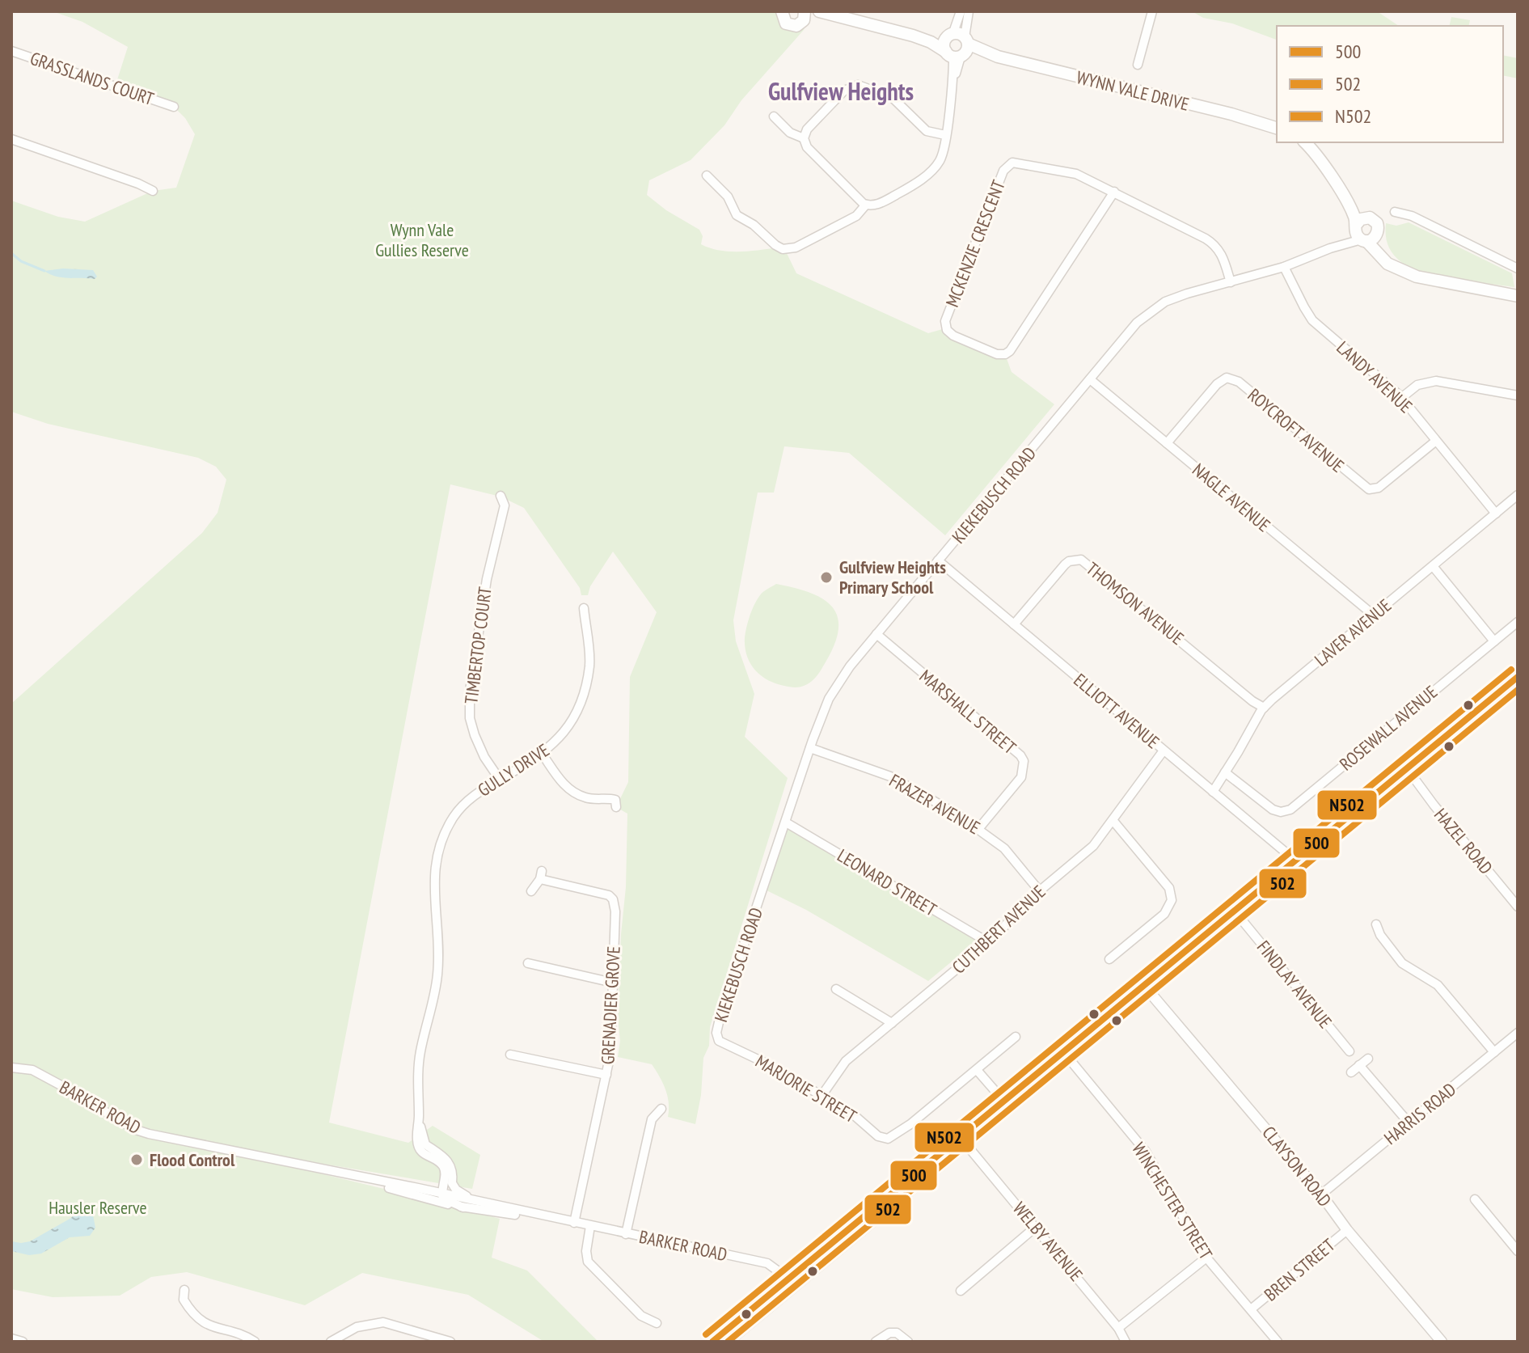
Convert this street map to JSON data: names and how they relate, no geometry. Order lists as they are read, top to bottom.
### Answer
{
  "streets": {
    "main road": ["WYNN VALE DRIVE"],
    "street": [
      "GRASSLANDS COURT",
      "MCKENZIE CRESCENT",
      "LANDY AVENUE",
      "ROYCROFT AVENUE",
      "KIEKEBUSCH ROAD",
      "NAGLE AVENUE",
      "THOMSON AVENUE",
      "LAVER AVENUE",
      "TIMBERTOP COURT",
      "ELLIOTT AVENUE",
      "MARSHALL STREET",
      "ROSEWALL AVENUE",
      "GULLY DRIVE",
      "FRAZER AVENUE",
      "HAZEL ROAD",
      "LEONARD STREET",
      "CUTHBERT AVENUE",
      "FINDLAY AVENUE",
      "GRENADIER GROVE",
      "MARJORIE STREET",
      "BARKER ROAD",
      "HARRIS ROAD",
      "CLAYSON ROAD",
      "WINCHESTER STREET",
      "WELBY AVENUE",
      "BREN STREET"
    ]
  },
  "crossings": [
    ["MCKENZIE CRESCENT", "KIEKEBUSCH ROAD"],
    ["LANDY AVENUE", "ROYCROFT AVENUE"],
    ["LANDY AVENUE", "KIEKEBUSCH ROAD"],
    ["LANDY AVENUE", "LAVER AVENUE"],
    ["ROYCROFT AVENUE", "NAGLE AVENUE"],
    ["KIEKEBUSCH ROAD", "NAGLE AVENUE"],
    ["KIEKEBUSCH ROAD", "ELLIOTT AVENUE"],
    ["KIEKEBUSCH ROAD", "MARSHALL STREET"],
    ["KIEKEBUSCH ROAD", "FRAZER AVENUE"],
    ["KIEKEBUSCH ROAD", "LEONARD STREET"],
    ["KIEKEBUSCH ROAD", "MARJORIE STREET"],
    ["NAGLE AVENUE", "LAVER AVENUE"],
    ["THOMSON AVENUE", "LAVER AVENUE"],
    ["THOMSON AVENUE", "ELLIOTT AVENUE"],
    ["LAVER AVENUE", "ELLIOTT AVENUE"],
    ["LAVER AVENUE", "ROSEWALL AVENUE"],
    ["TIMBERTOP COURT", "GULLY DRIVE"],
    ["ELLIOTT AVENUE", "CUTHBERT AVENUE"],
    ["MARSHALL STREET", "FRAZER AVENUE"],
    ["GULLY DRIVE", "BARKER ROAD"],
    ["FRAZER AVENUE", "CUTHBERT AVENUE"],
    ["LEONARD STREET", "CUTHBERT AVENUE"],
    ["CUTHBERT AVENUE", "MARJORIE STREET"],
    ["GRENADIER GROVE", "BARKER ROAD"],
    ["HARRIS ROAD", "CLAYSON ROAD"],
    ["CLAYSON ROAD", "BREN STREET"],
    ["WINCHESTER STREET", "BREN STREET"]
  ],
  "districts": ["Gulfview Heights"],
  "parks": ["Wynn Vale Gullies Reserve", "Hausler Reserve"],
  "places": ["Gulfview Heights Primary School", "Flood Control"],
  "lines": ["transit line N502", "transit line 500", "transit line 502"],
  "legend": ["500", "502", "N502"]
}
